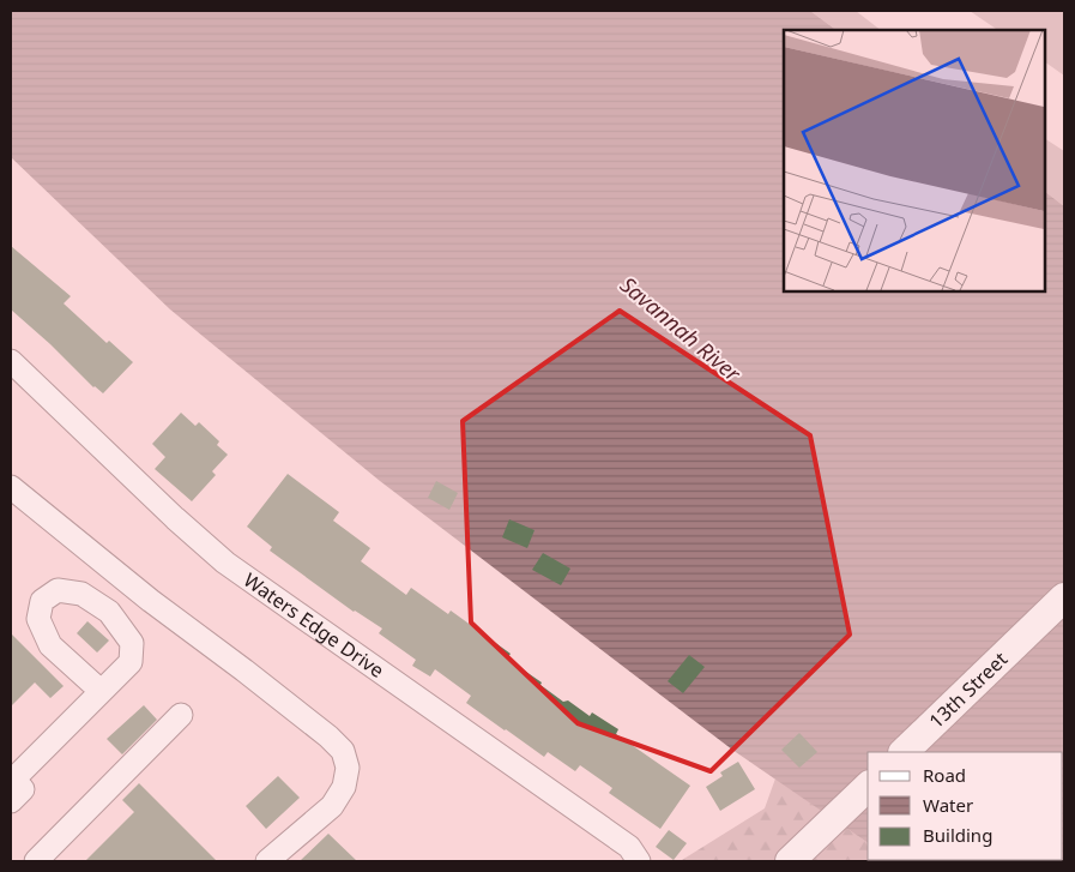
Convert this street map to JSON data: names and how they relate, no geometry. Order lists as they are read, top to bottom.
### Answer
{
  "streets": {
    "main road": ["13th Street"],
    "street": ["Waters Edge Drive"]
  },
  "water": ["Savannah River"],
  "legend": ["Road", "Water", "Building"]
}
